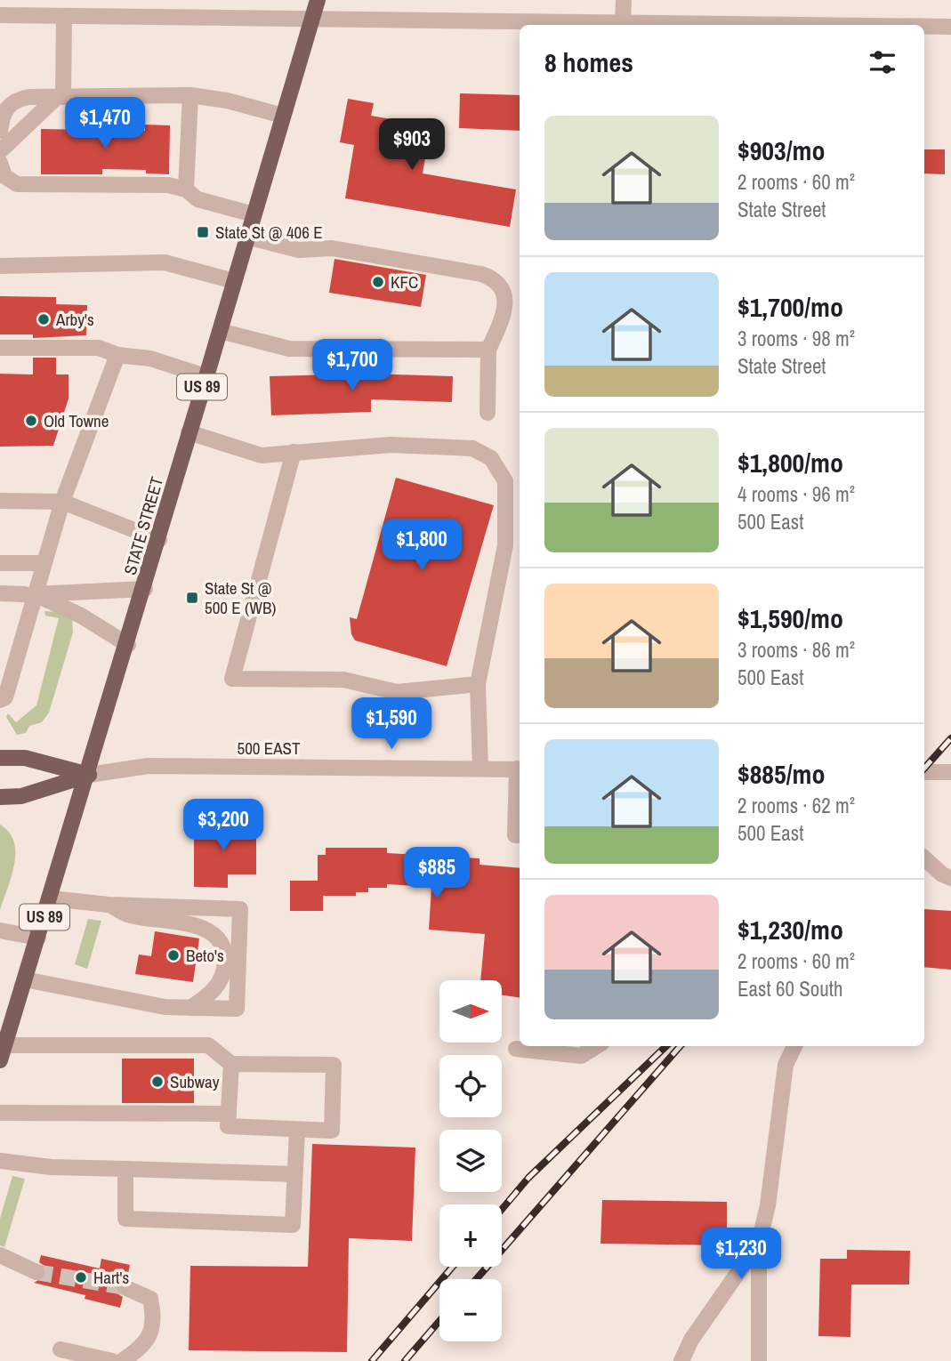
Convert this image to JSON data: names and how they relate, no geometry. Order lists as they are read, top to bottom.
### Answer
{
  "streets": {
    "main road": ["US 89", "STATE STREET", "500 EAST"]
  },
  "crossings": [
    ["STATE STREET", "500 EAST"]
  ],
  "places": {
    "transit": ["State St @ 406 E", "State St @ 500 E (WB)"],
    "other": [
      "KFC",
      "Arby's",
      "Old Towne",
      "Beto's",
      "Subway",
      "Hart's"
    ]
  },
  "north": "right",
  "page": {
    "heading": "8 homes",
    "price": [
      "$1,470",
      "$903",
      "$1,700",
      "$1,800",
      "$1,590",
      "$3,200",
      "$885",
      "$1,230"
    ],
    "list": [
      {
        "name": "$903/mo",
        "note": "2 rooms · 60 m² · State Street"
      },
      {
        "name": "$1,700/mo",
        "note": "3 rooms · 98 m² · State Street"
      },
      {
        "name": "$1,800/mo",
        "note": "4 rooms · 96 m² · 500 East"
      },
      {
        "name": "$1,590/mo",
        "note": "3 rooms · 86 m² · 500 East"
      },
      {
        "name": "$885/mo",
        "note": "2 rooms · 62 m² · 500 East"
      },
      {
        "name": "$1,230/mo",
        "note": "2 rooms · 60 m² · East 60 South"
      }
    ],
    "map_buttons": ["+", "−"]
  }
}
